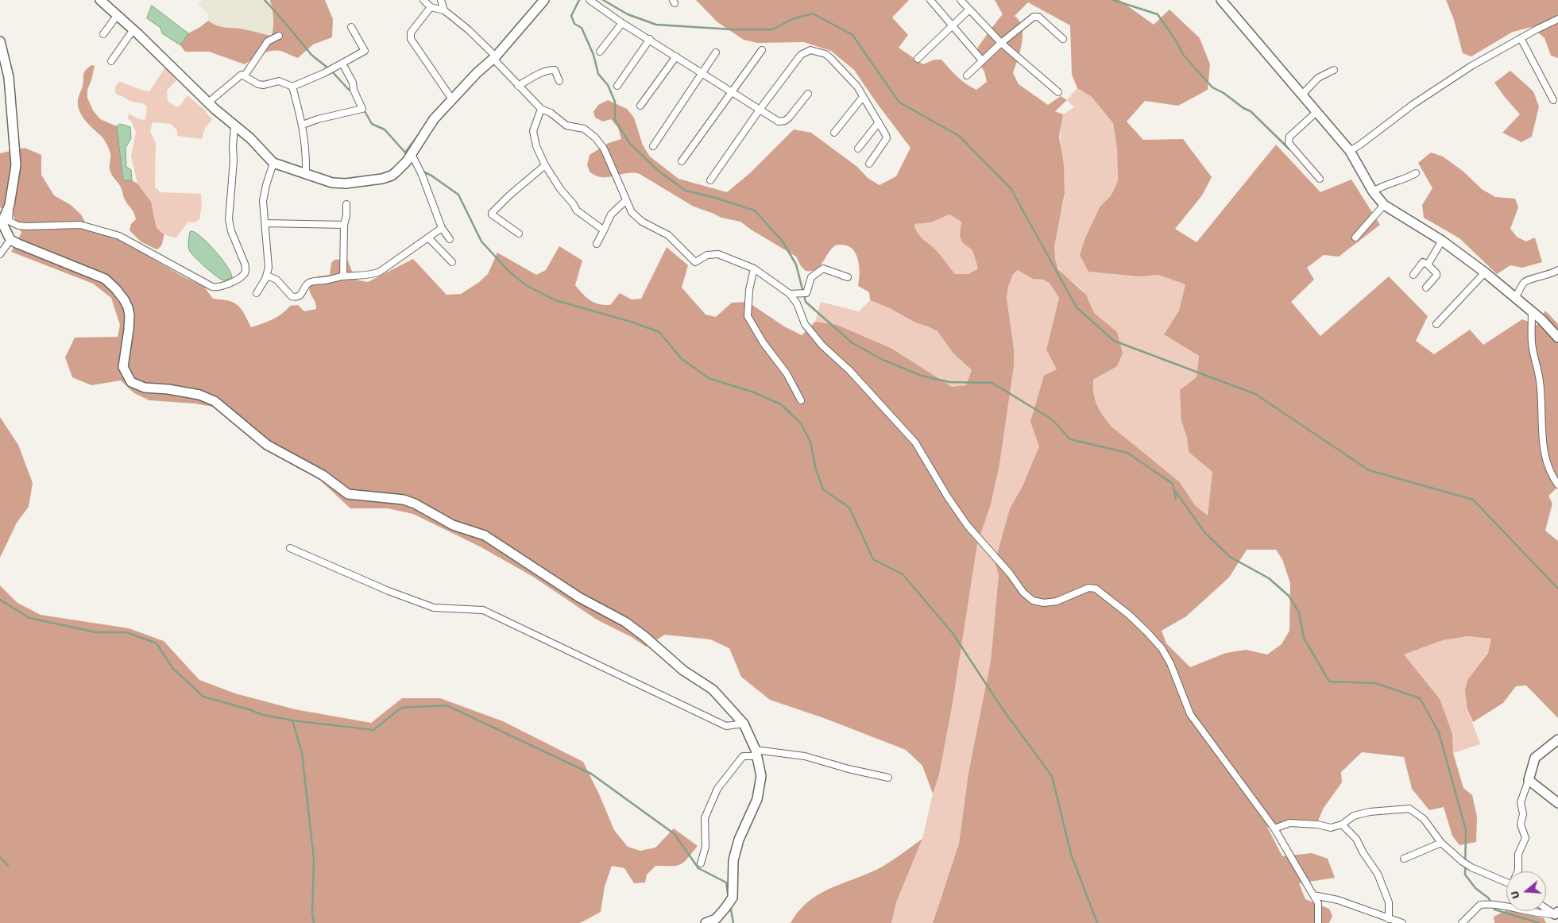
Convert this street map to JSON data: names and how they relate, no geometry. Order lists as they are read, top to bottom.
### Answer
{
  "north": "left"
}
